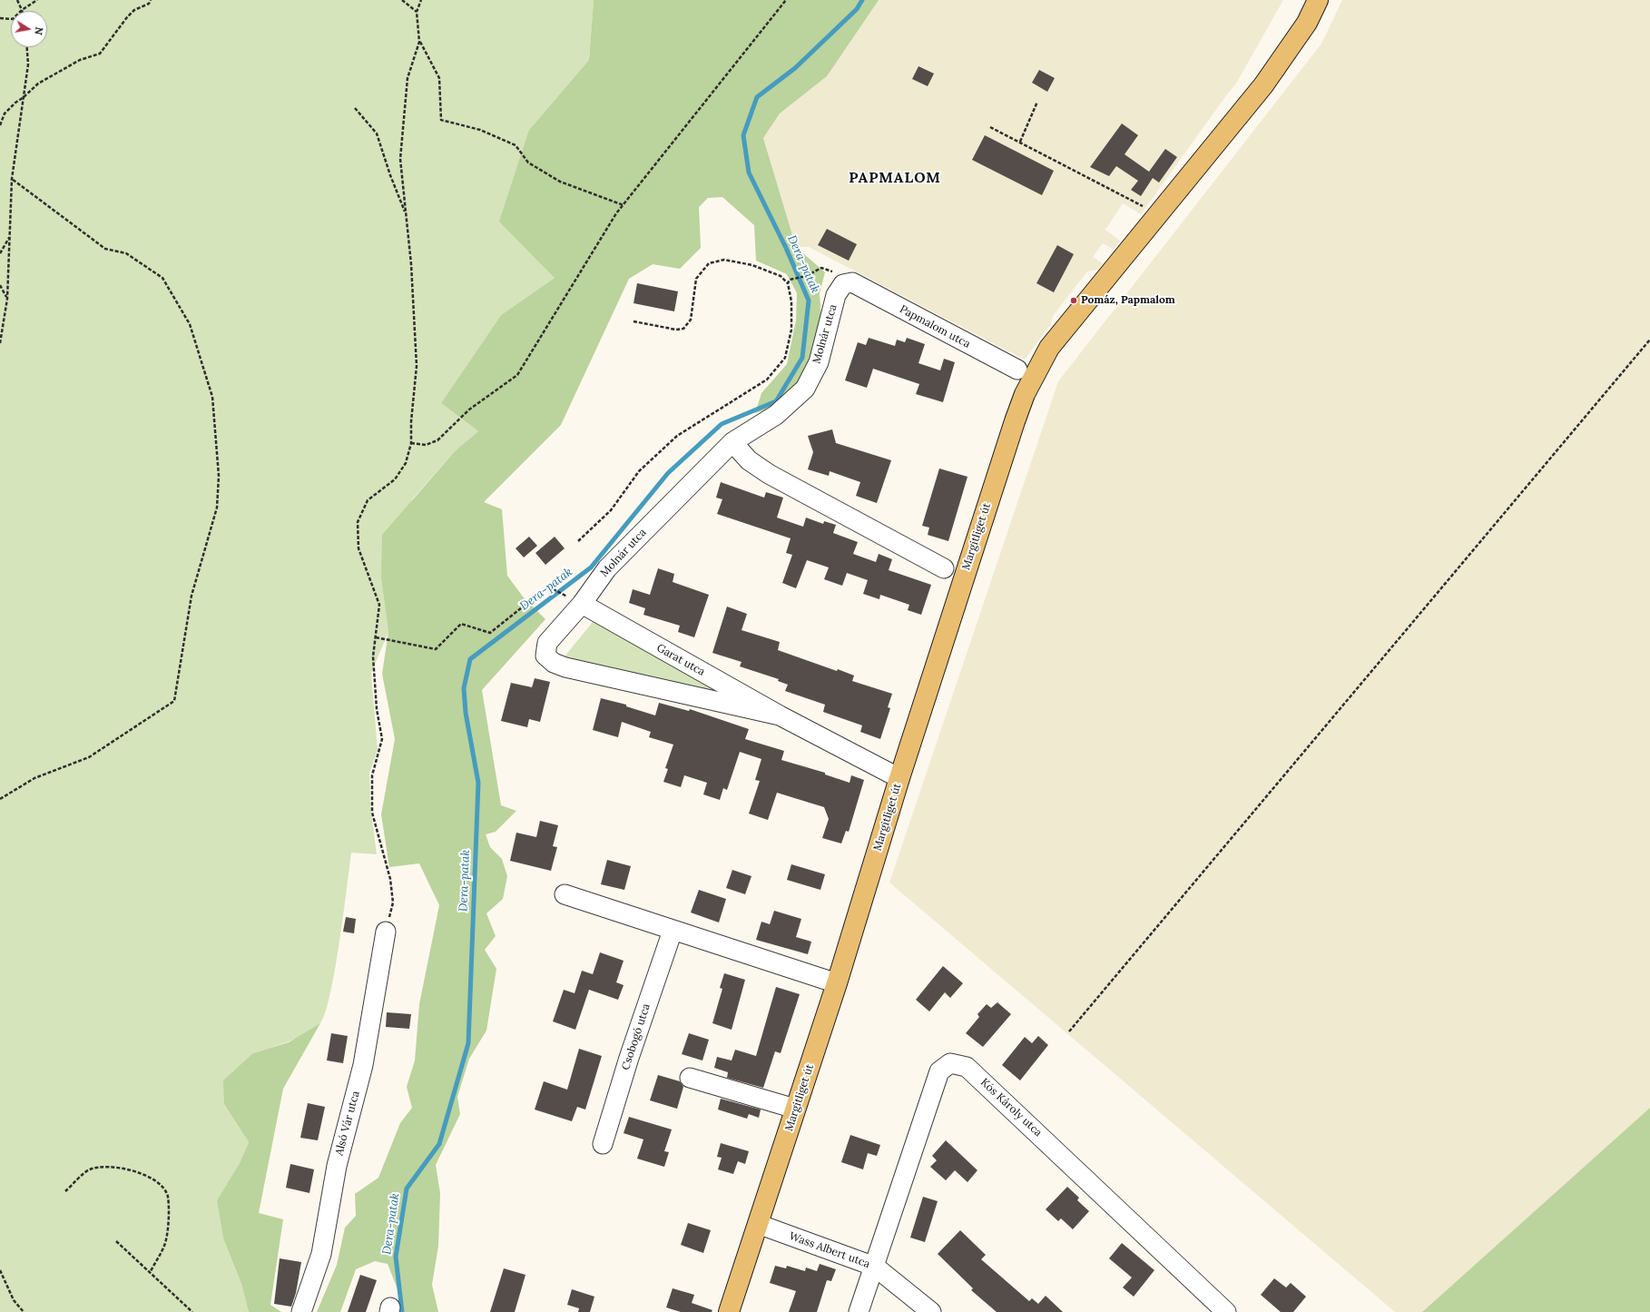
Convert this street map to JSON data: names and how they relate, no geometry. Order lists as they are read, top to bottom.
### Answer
{
  "streets": {
    "main road": ["Margitliget út"],
    "street": [
      "Papmalom utca",
      "Molnár utca",
      "Garat utca",
      "Csobogó utca",
      "Kós Károly utca",
      "Alsó Vár utca",
      "Wass Albert utca"
    ]
  },
  "crossings": [
    ["Papmalom utca", "Molnár utca"],
    ["Molnár utca", "Garat utca"],
    ["Margitliget út", "Garat utca"],
    ["Margitliget út", "Wass Albert utca"],
    ["Kós Károly utca", "Wass Albert utca"]
  ],
  "districts": ["PAPMALOM"],
  "water": ["Dera-patak"],
  "places": ["Pomáz, Papmalom"],
  "north": "right"
}
